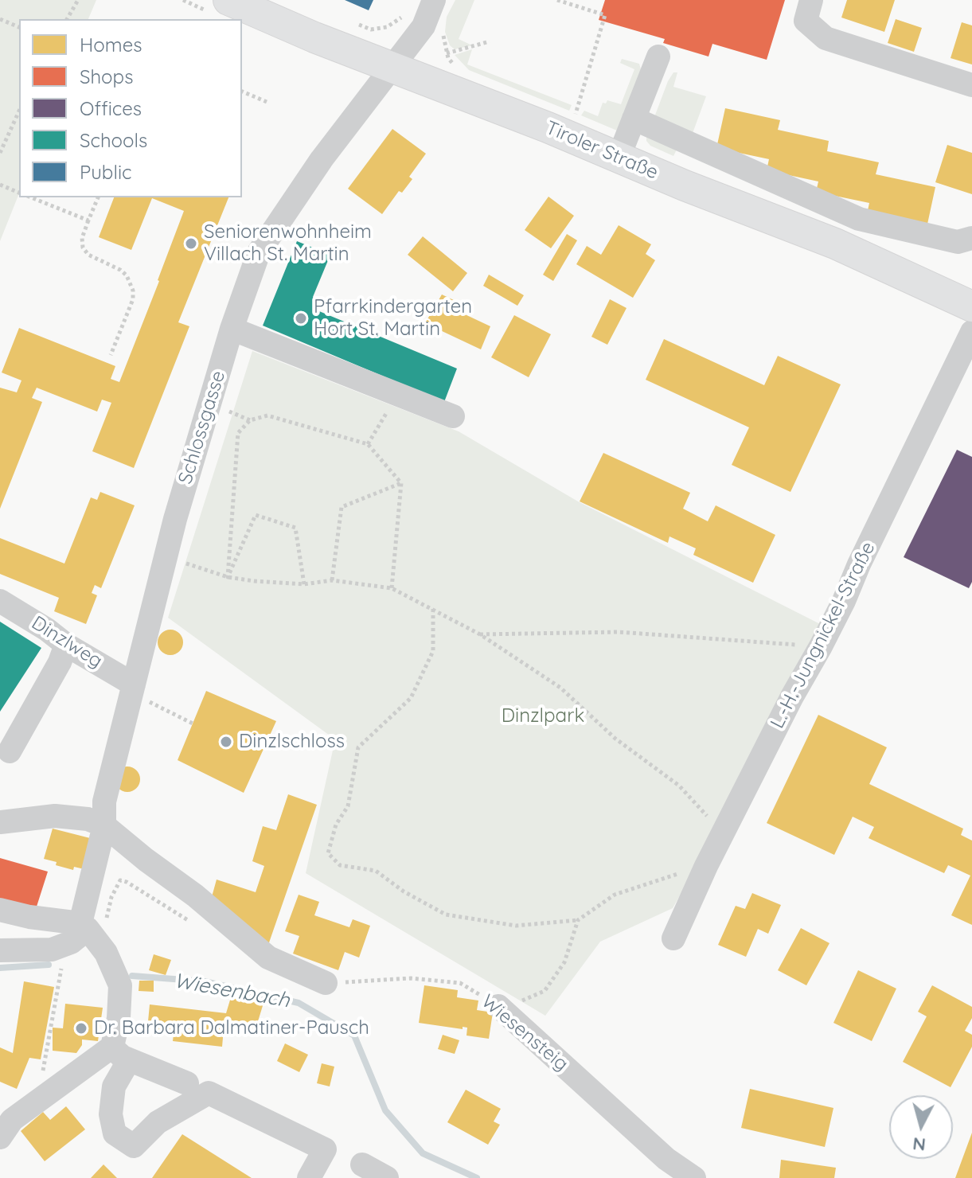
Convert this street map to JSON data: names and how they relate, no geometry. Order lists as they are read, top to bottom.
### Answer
{
  "streets": {
    "main road": ["Tiroler Straße"],
    "street": [
      "Schlossgasse",
      "L.-H.-Jungnickel-Straße",
      "Dinzlweg",
      "Wiesensteig"
    ]
  },
  "crossings": [
    ["Tiroler Straße", "Schlossgasse"],
    ["Schlossgasse", "Dinzlweg"]
  ],
  "water": ["Wiesenbach"],
  "parks": ["Dinzlpark"],
  "places": [
    "Seniorenwohnheim Villach St. Martin",
    "Pfarrkindergarten Hort St. Martin",
    "Dinzlschloss",
    "Dr. Barbara Dalmatiner-Pausch"
  ],
  "legend": [
    "Homes",
    "Shops",
    "Offices",
    "Schools",
    "Public"
  ],
  "north": "bottom"
}
